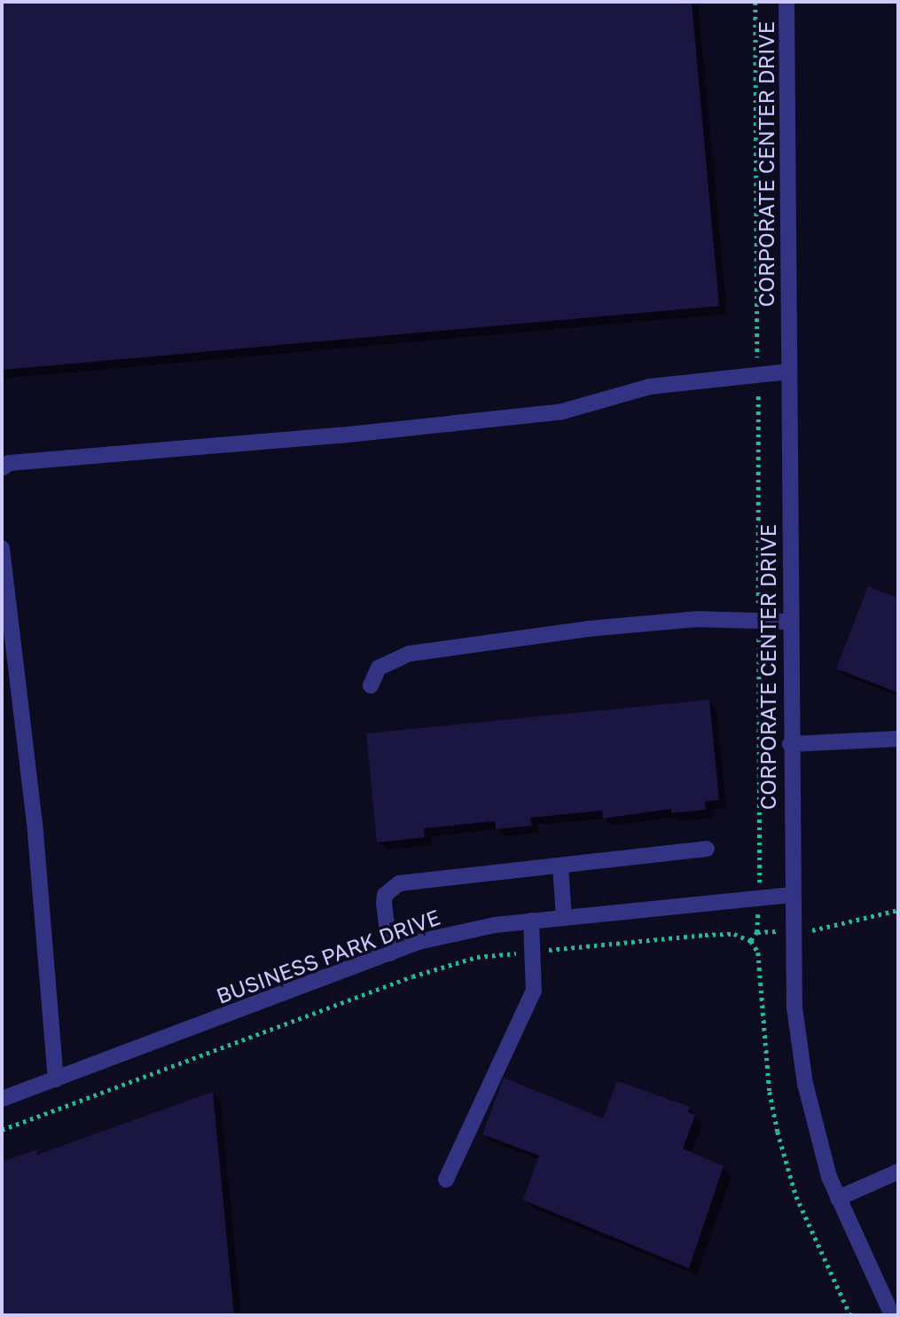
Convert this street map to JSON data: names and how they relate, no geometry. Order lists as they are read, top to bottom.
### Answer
{
  "streets": {
    "street": ["CORPORATE CENTER DRIVE", "BUSINESS PARK DRIVE"]
  },
  "crossings": [
    ["CORPORATE CENTER DRIVE", "BUSINESS PARK DRIVE"]
  ]
}
